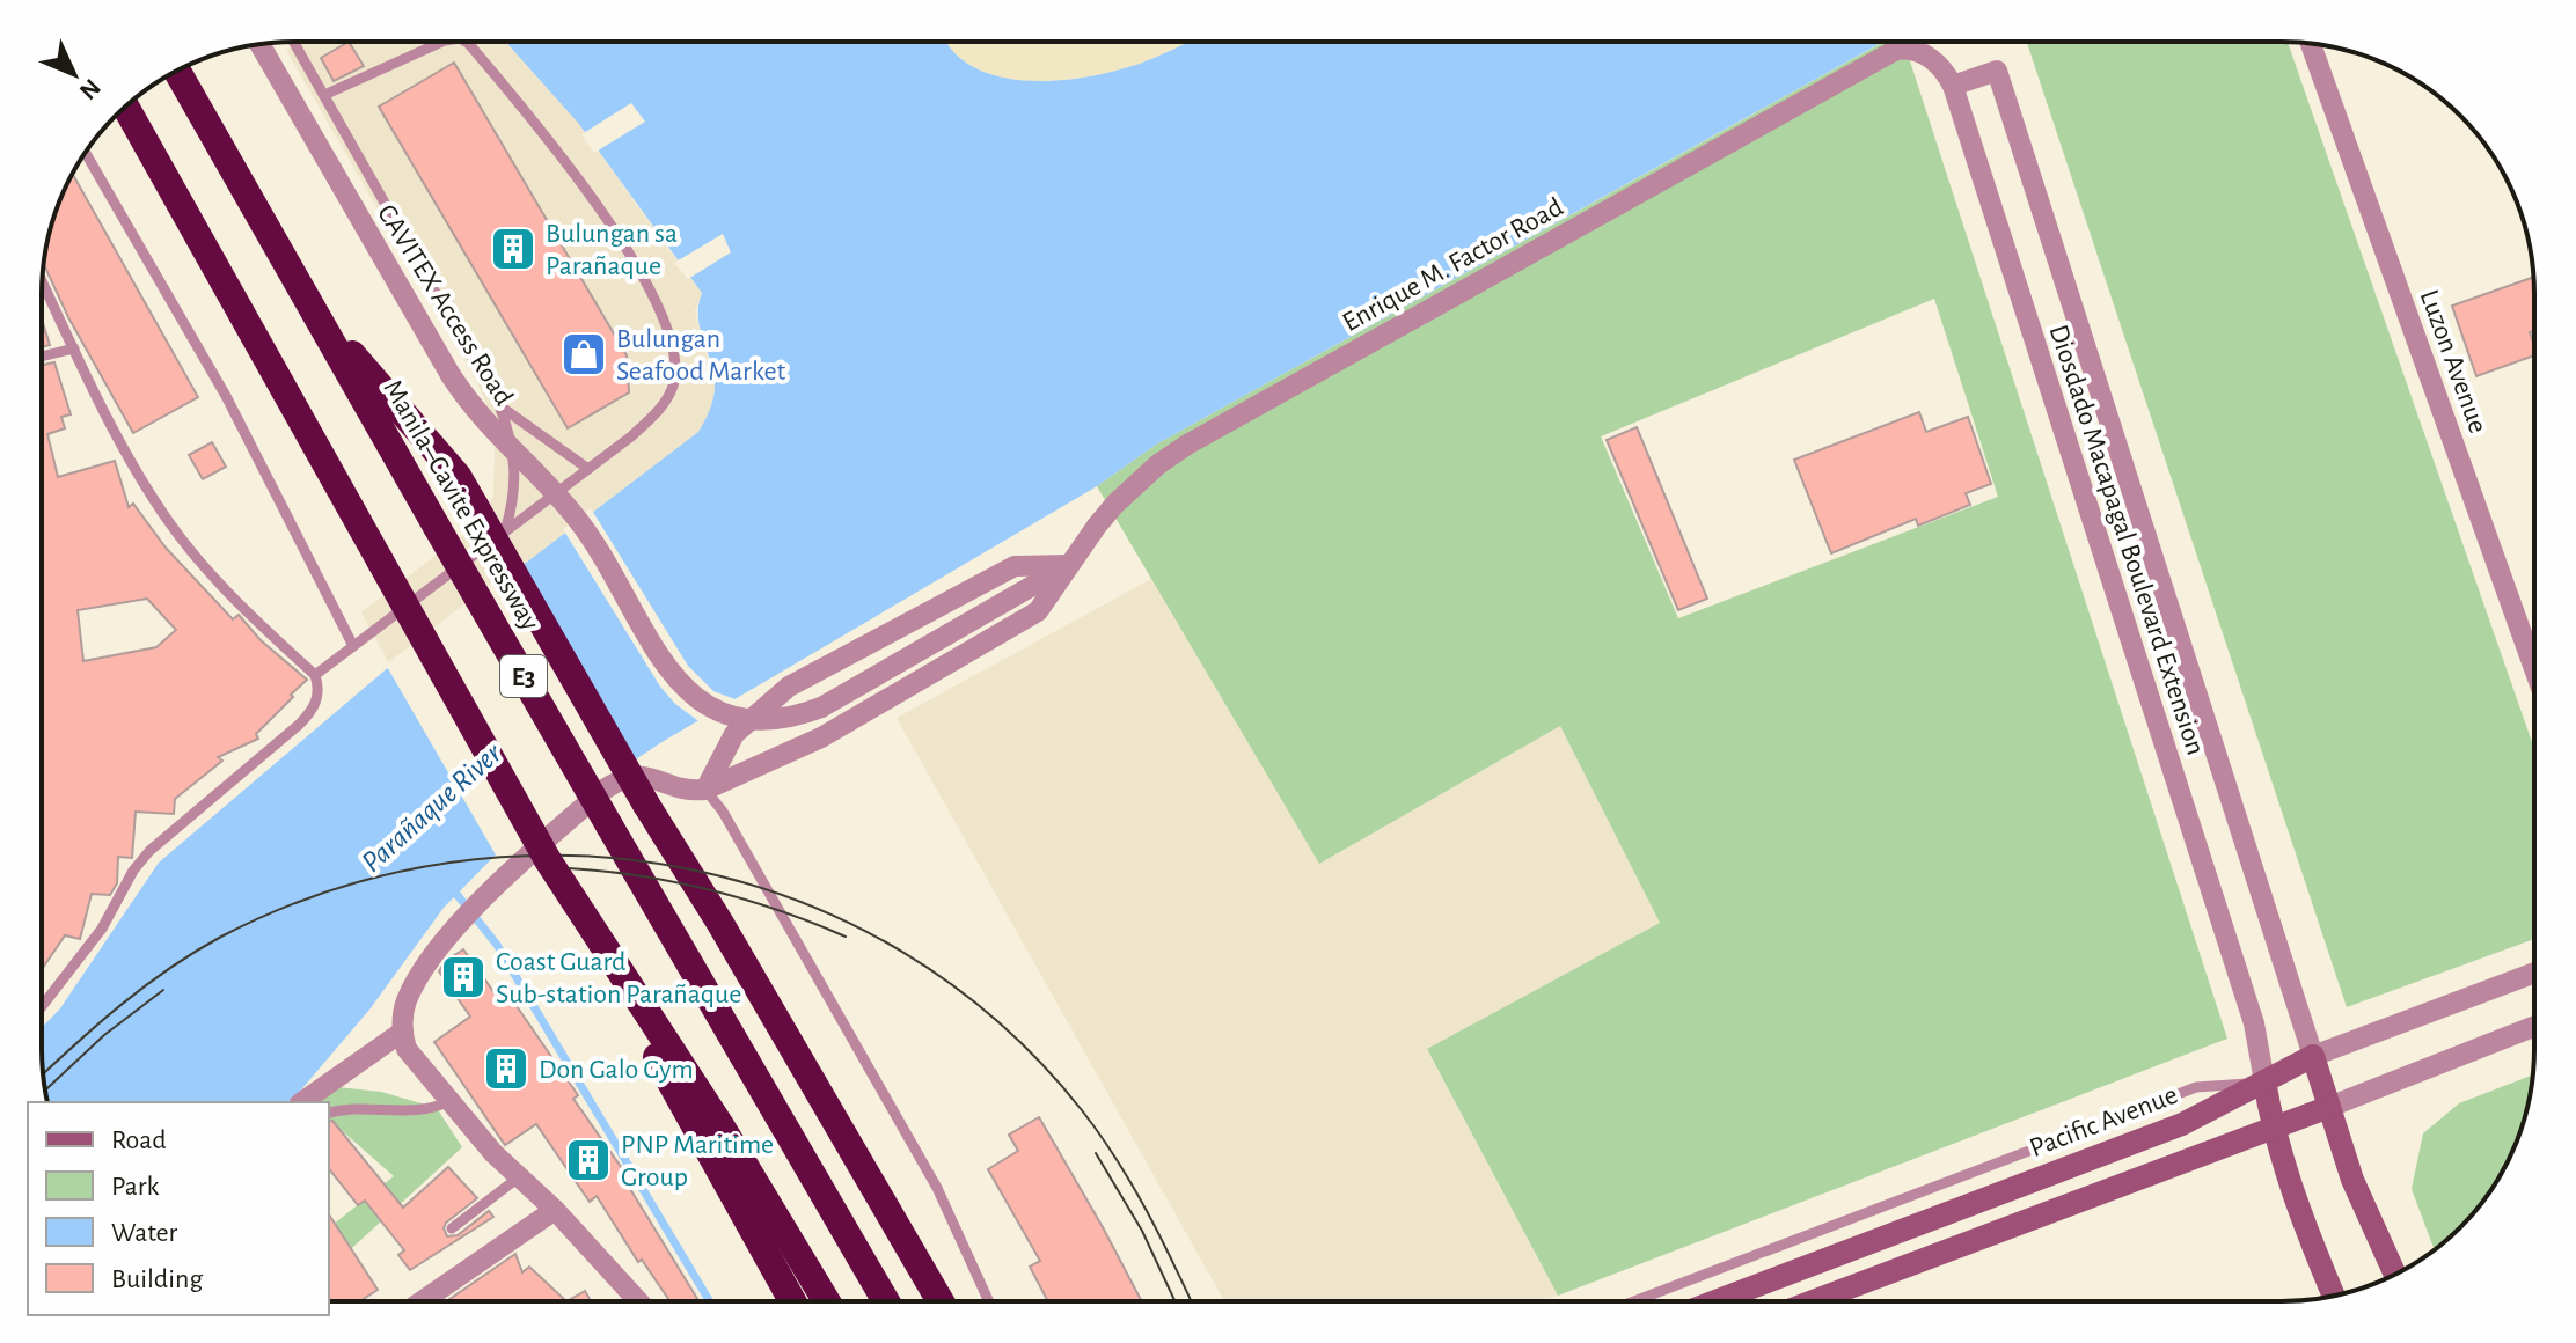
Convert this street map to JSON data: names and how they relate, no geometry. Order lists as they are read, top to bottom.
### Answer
{
  "streets": {
    "highway": ["Manila–Cavite Expressway", "E3"],
    "main road": ["Pacific Avenue"],
    "street": [
      "Enrique M. Factor Road",
      "CAVITEX Access Road",
      "Luzon Avenue",
      "Diosdado Macapagal Boulevard Extension"
    ]
  },
  "crossings": [
    ["Enrique M. Factor Road", "CAVITEX Access Road"],
    ["Enrique M. Factor Road", "Diosdado Macapagal Boulevard Extension"],
    ["Diosdado Macapagal Boulevard Extension", "Pacific Avenue"]
  ],
  "water": ["Parañaque River"],
  "places": {
    "building": [
      "Bulungan sa Parañaque",
      "Coast Guard Sub-station Parañaque",
      "Don Galo Gym",
      "PNP Maritime Group"
    ],
    "shop": ["Bulungan Seafood Market"]
  },
  "legend": [
    "Road",
    "Park",
    "Water",
    "Building"
  ],
  "north": "bottom right"
}
